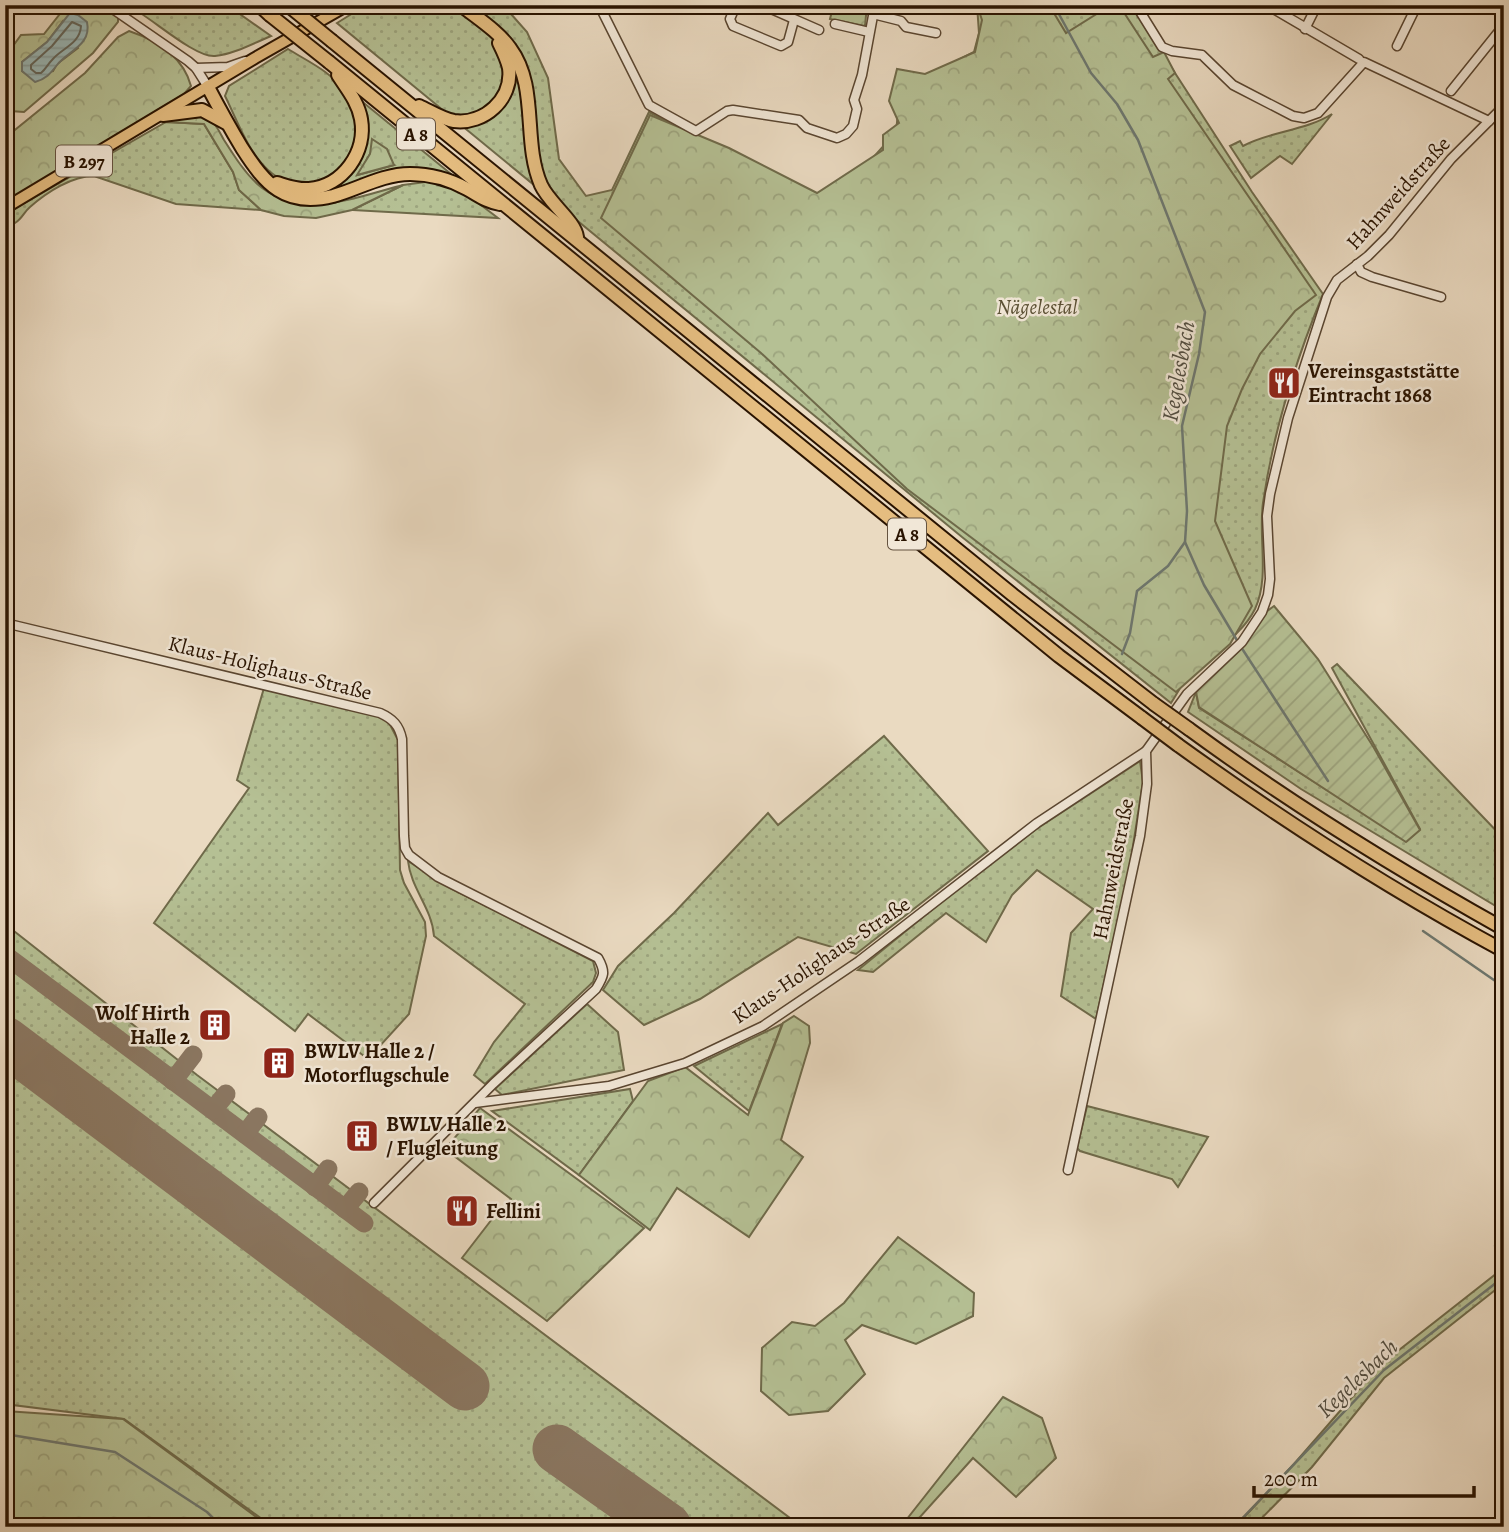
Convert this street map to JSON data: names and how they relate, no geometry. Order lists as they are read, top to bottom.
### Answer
{
  "streets": {
    "highway": ["A 8"],
    "main road": ["B 297"],
    "street": ["Hahnweidstraße", "Klaus-Holighaus-Straße"]
  },
  "crossings": [
    ["Hahnweidstraße", "Klaus-Holighaus-Straße"]
  ],
  "water": ["Kegelesbach"],
  "parks": ["Nägelestal"],
  "places": {
    "restaurant": ["Vereinsgaststätte Eintracht 1868", "Fellini"],
    "building": ["Wolf Hirth Halle 2", "BWLV Halle 2 / Motorflugschule", "BWLV Halle 2 / Flugleitung"]
  },
  "scale_bar": "200 m"
}
